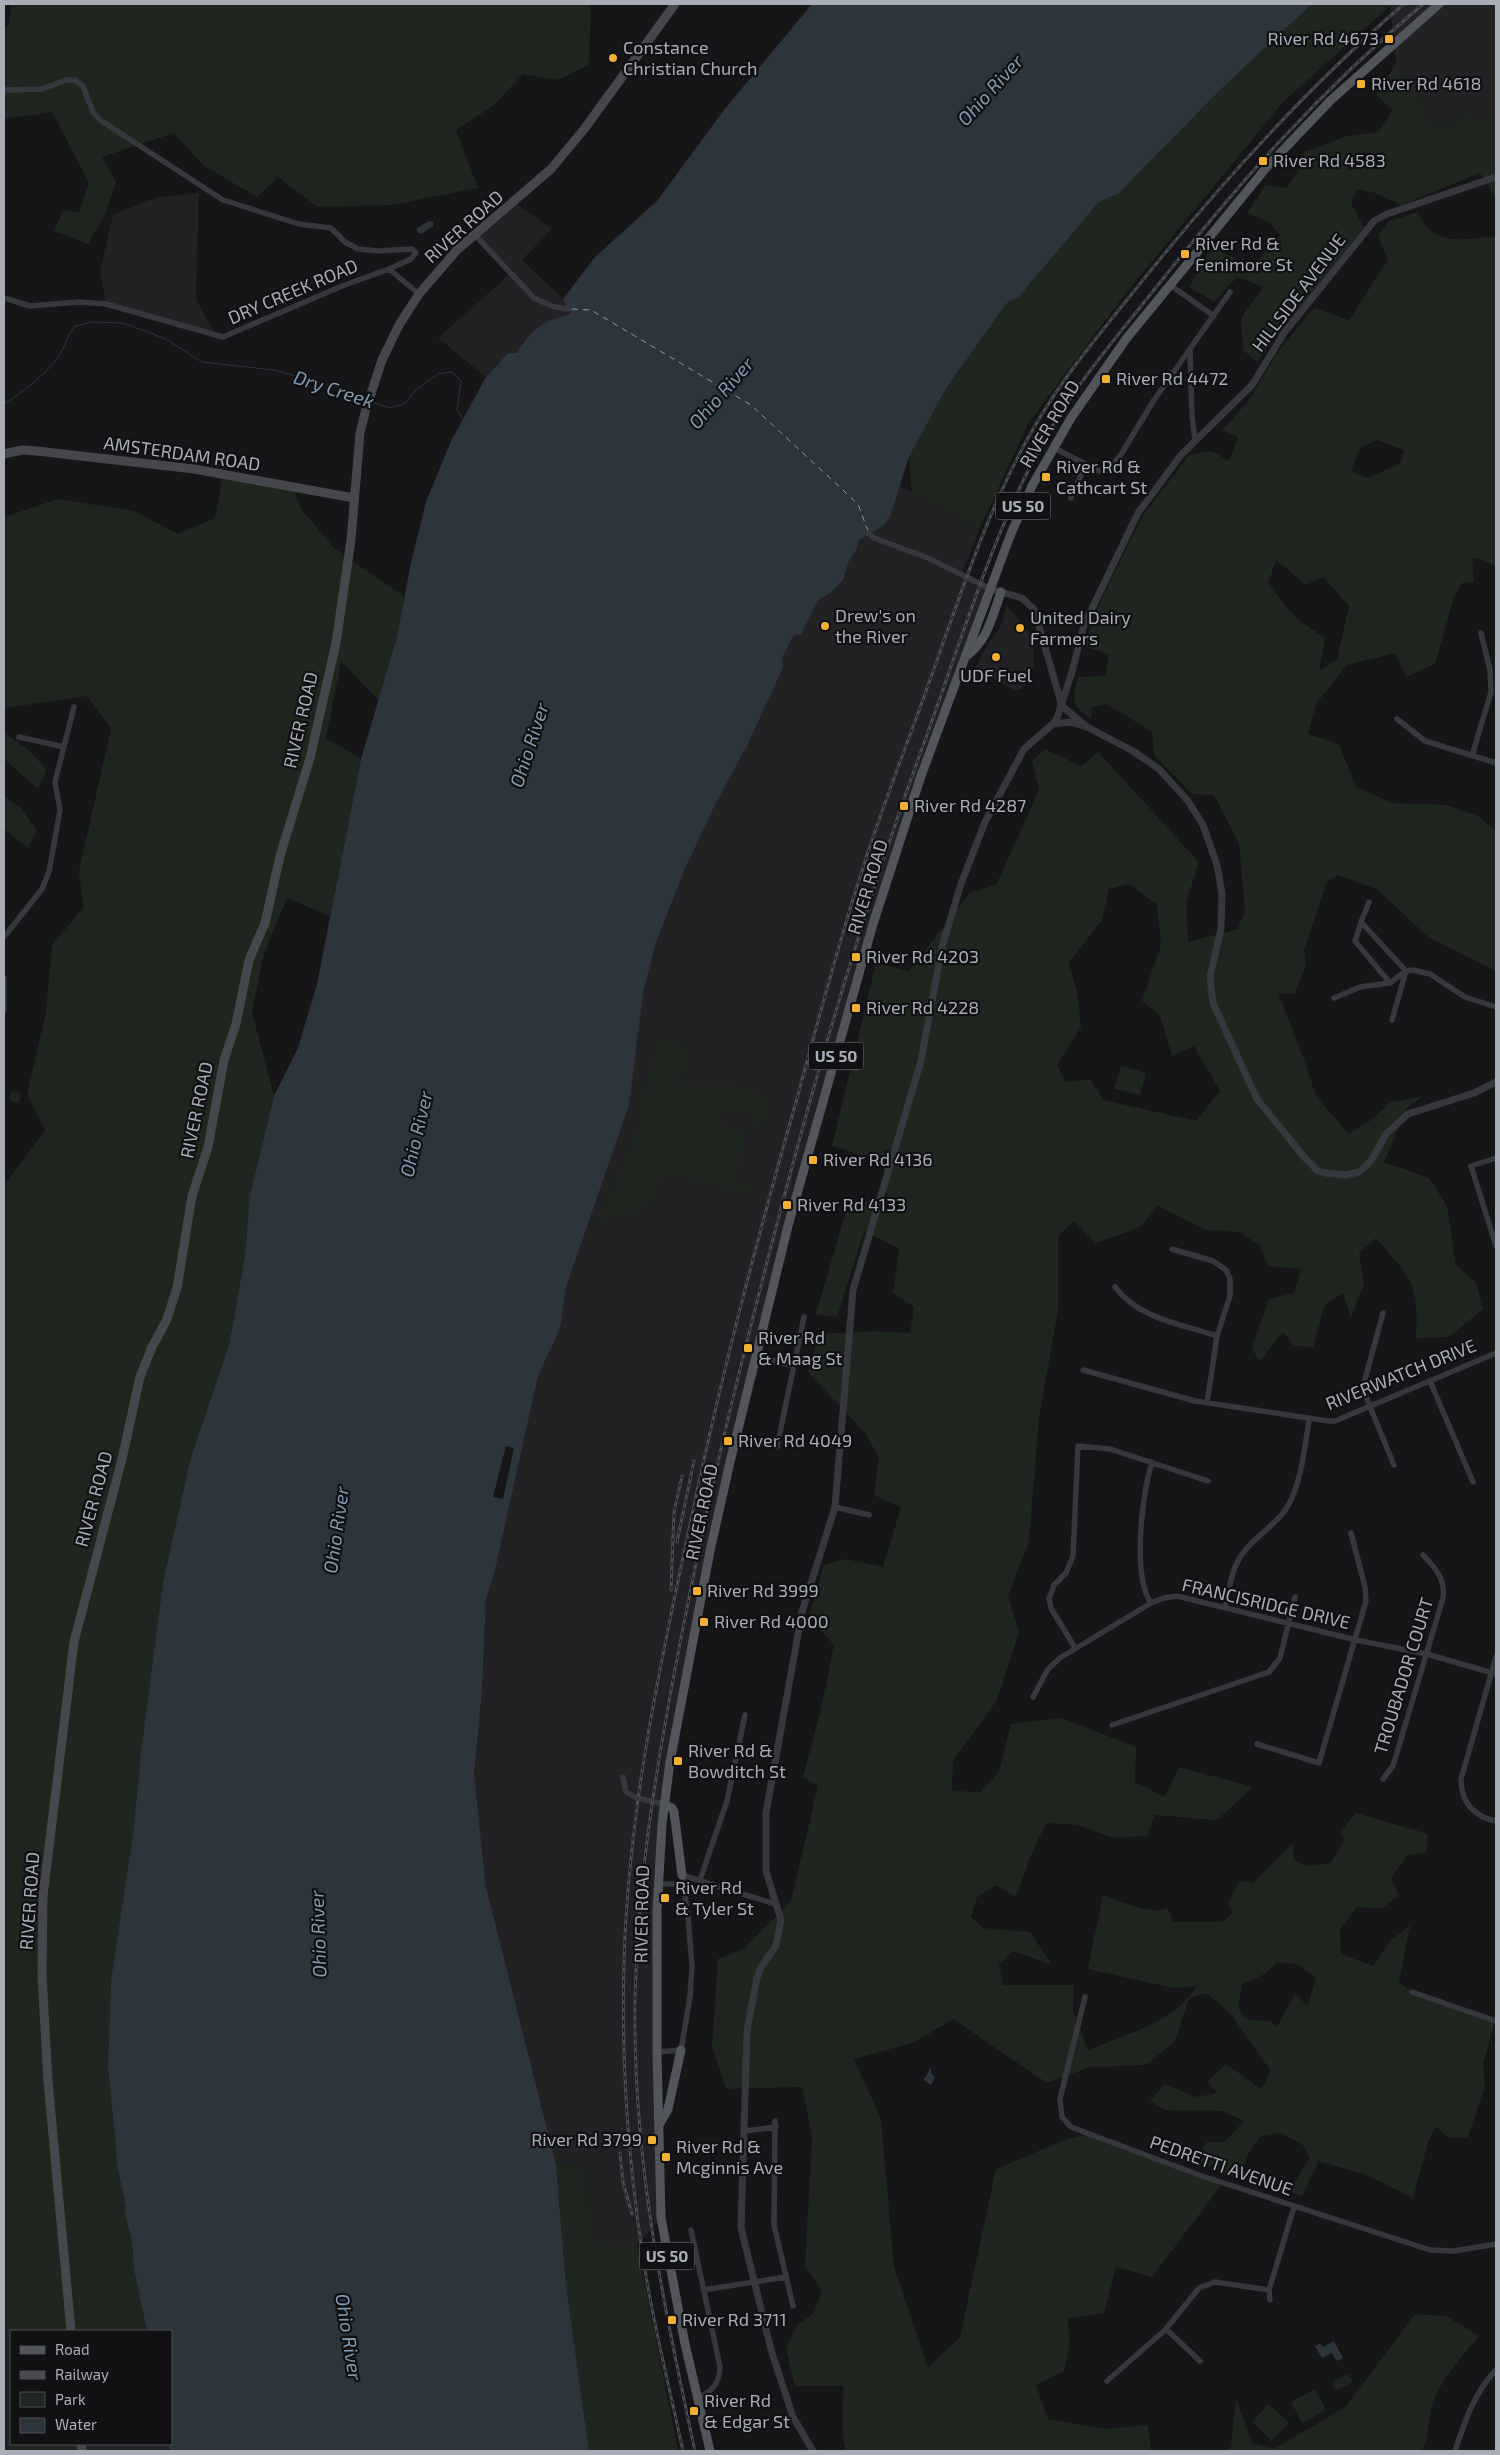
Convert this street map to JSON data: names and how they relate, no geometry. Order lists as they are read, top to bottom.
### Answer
{
  "streets": {
    "main road": ["RIVER ROAD", "AMSTERDAM ROAD", "US 50"],
    "street": [
      "DRY CREEK ROAD",
      "HILLSIDE AVENUE",
      "RIVERWATCH DRIVE",
      "FRANCISRIDGE DRIVE",
      "TROUBADOR COURT",
      "PEDRETTI AVENUE"
    ]
  },
  "crossings": [
    ["RIVER ROAD", "AMSTERDAM ROAD"],
    ["FRANCISRIDGE DRIVE", "TROUBADOR COURT"]
  ],
  "water": ["Ohio River", "Dry Creek"],
  "places": {
    "transit": [
      "River Rd 4673",
      "River Rd 4618",
      "River Rd 4583",
      "River Rd & Fenimore St",
      "River Rd 4472",
      "River Rd & Cathcart St",
      "River Rd 4287",
      "River Rd 4203",
      "River Rd 4228",
      "River Rd 4136",
      "River Rd 4133",
      "River Rd & Maag St",
      "River Rd 4049",
      "River Rd 3999",
      "River Rd 4000",
      "River Rd & Bowditch St",
      "River Rd & Tyler St",
      "River Rd 3799",
      "River Rd & Mcginnis Ave",
      "River Rd 3711",
      "River Rd & Edgar St"
    ],
    "other": [
      "Constance Christian Church",
      "Drew's on the River",
      "United Dairy Farmers",
      "UDF Fuel"
    ]
  },
  "legend": [
    "Road",
    "Railway",
    "Park",
    "Water"
  ]
}
